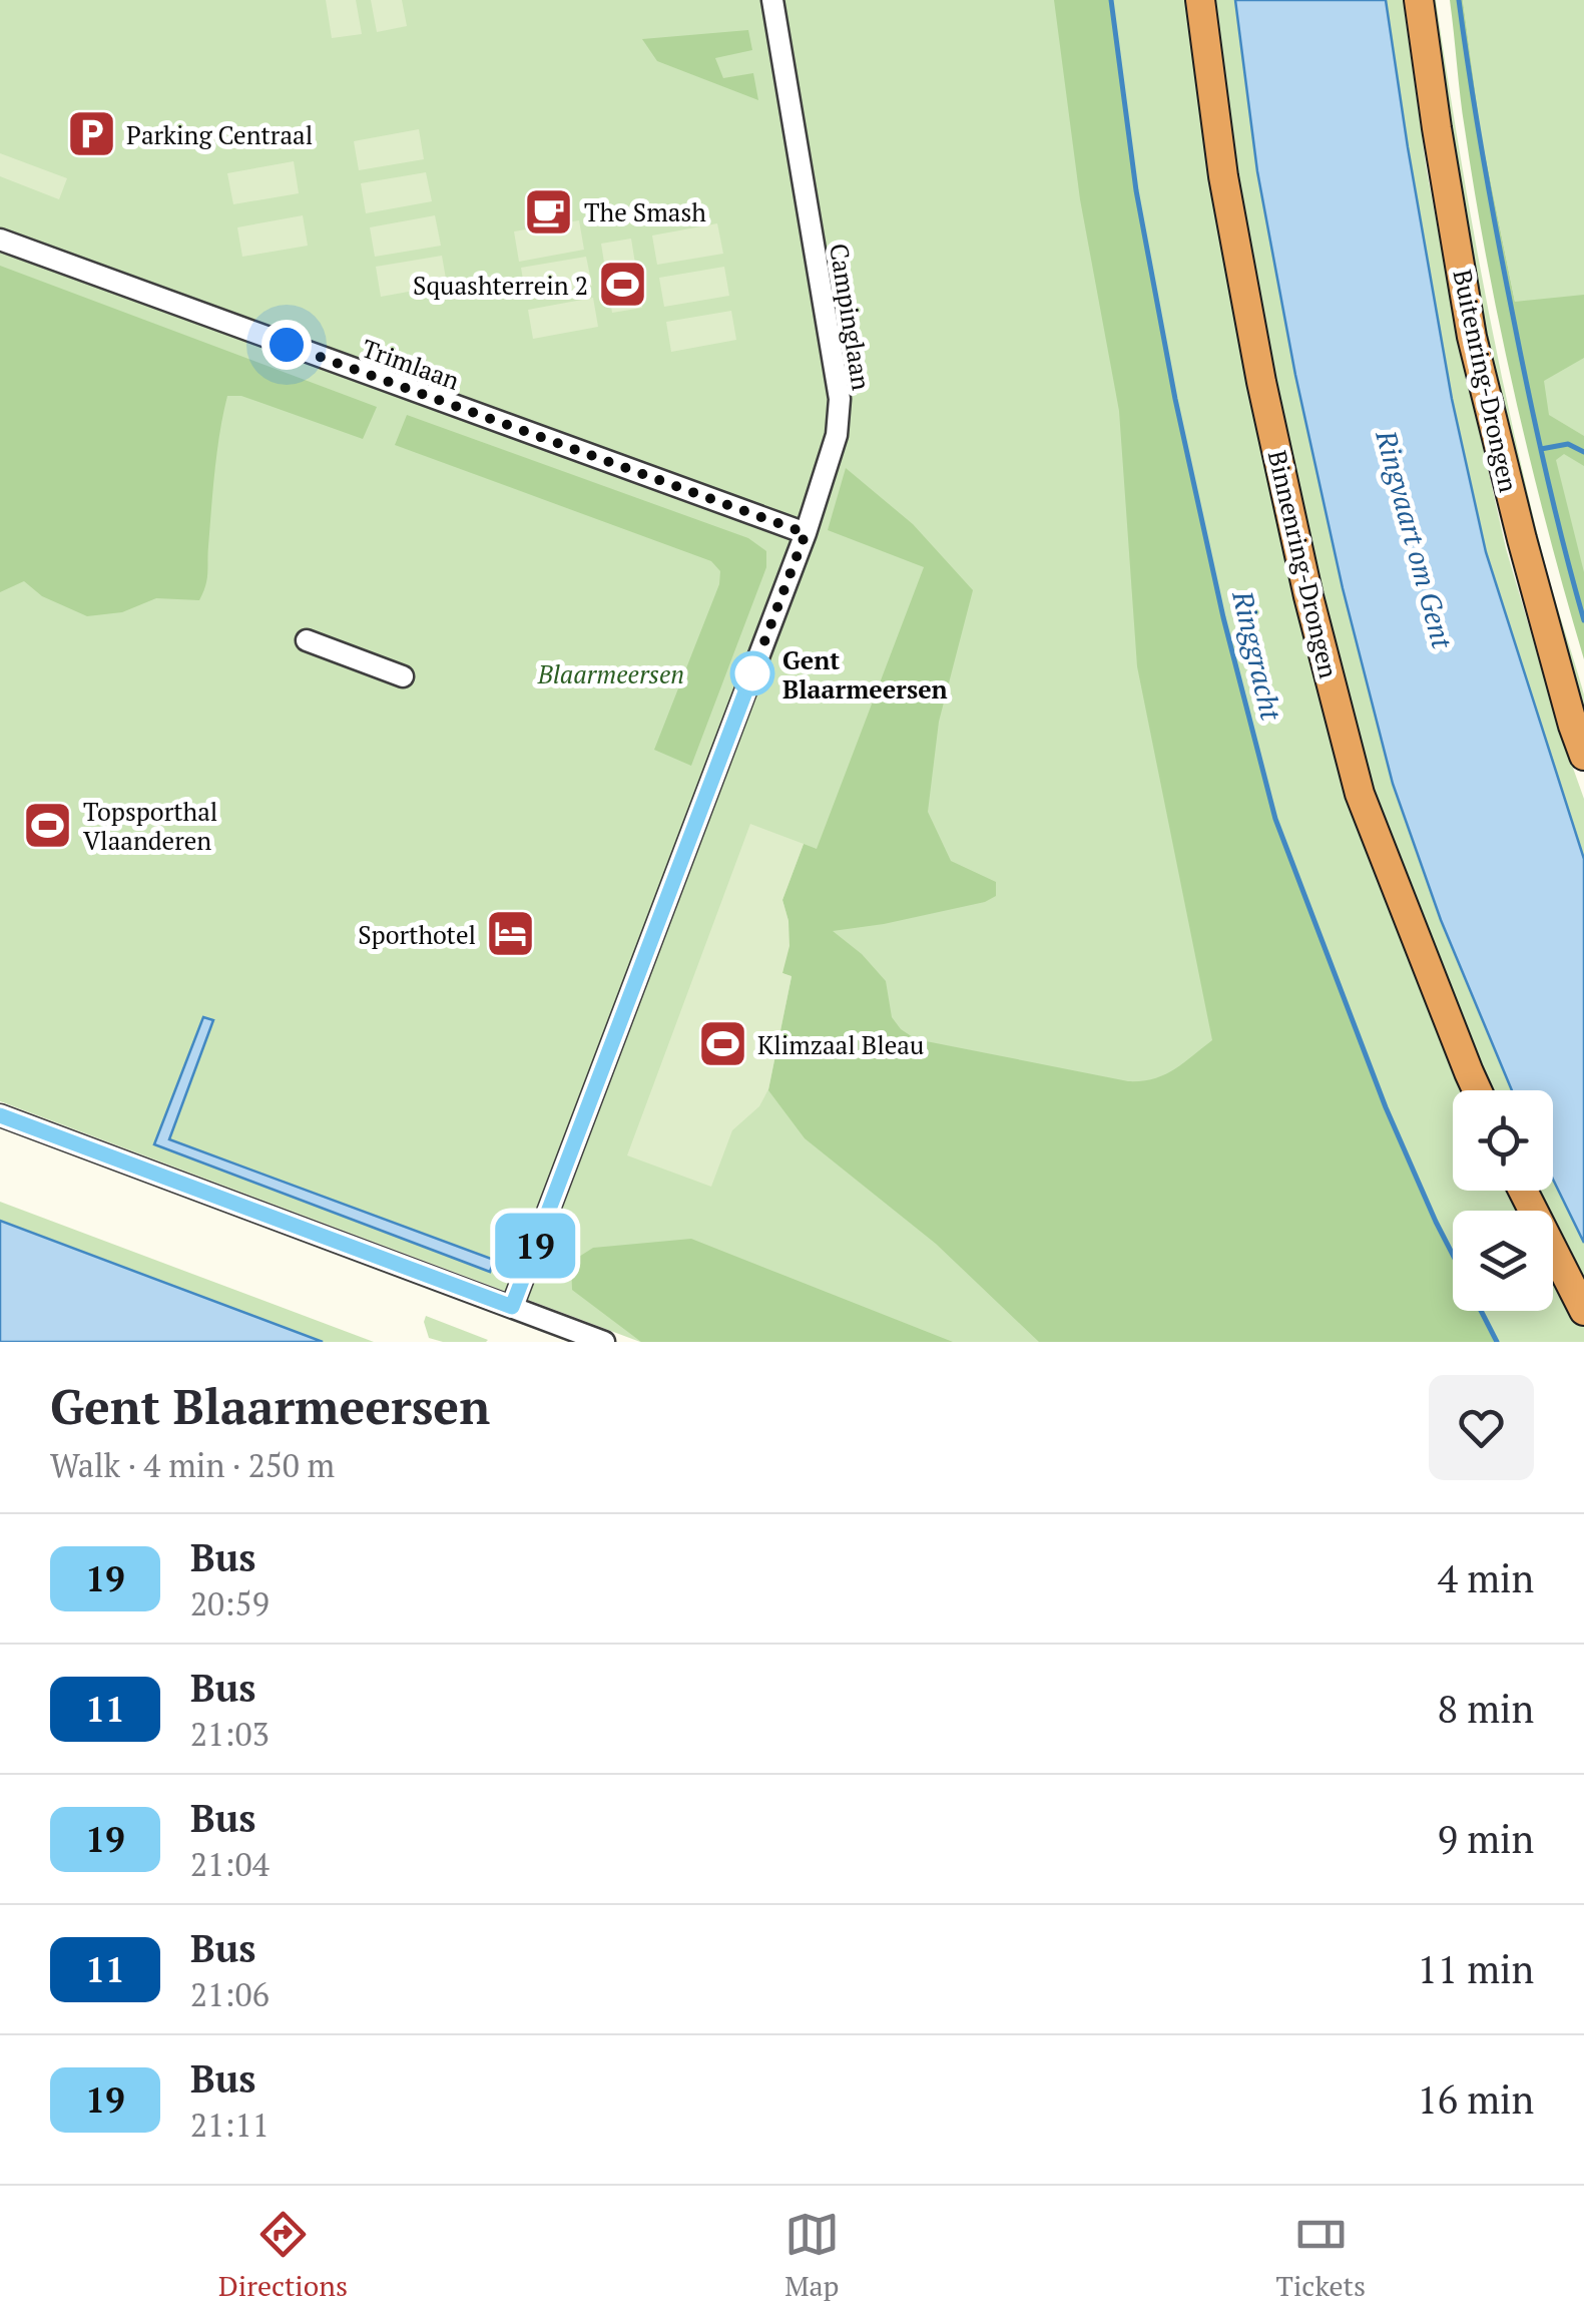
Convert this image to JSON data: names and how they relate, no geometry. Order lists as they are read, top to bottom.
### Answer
{
  "streets": {
    "highway": ["Buitenring-Drongen", "Binnenring-Drongen"],
    "street": ["Campinglaan", "Trimlaan"]
  },
  "crossings": [
    ["Campinglaan", "Trimlaan"]
  ],
  "water": ["Ringvaart om Gent", "Ringgracht"],
  "parks": ["Blaarmeersen"],
  "places": {
    "parking": ["Parking Centraal"],
    "cafe": ["The Smash"],
    "sports": ["Squashterrein 2", "Topsporthal Vlaanderen", "Klimzaal Bleau"],
    "other": ["Gent Blaarmeersen"],
    "hotel": ["Sporthotel"]
  },
  "lines": ["bus line 19"],
  "page": {
    "on_map": "19",
    "heading": ["Gent Blaarmeersen", "Walk · 4 min · 250 m"],
    "list": [
      {
        "mark": "19",
        "name": "Bus",
        "note": "20:59",
        "value": "4 min"
      },
      {
        "mark": "11",
        "name": "Bus",
        "note": "21:03",
        "value": "8 min"
      },
      {
        "mark": "19",
        "name": "Bus",
        "note": "21:04",
        "value": "9 min"
      },
      {
        "mark": "11",
        "name": "Bus",
        "note": "21:06",
        "value": "11 min"
      },
      {
        "mark": "19",
        "name": "Bus",
        "note": "21:11",
        "value": "16 min"
      }
    ],
    "tabs": ["Directions", "Map", "Tickets"]
  }
}
